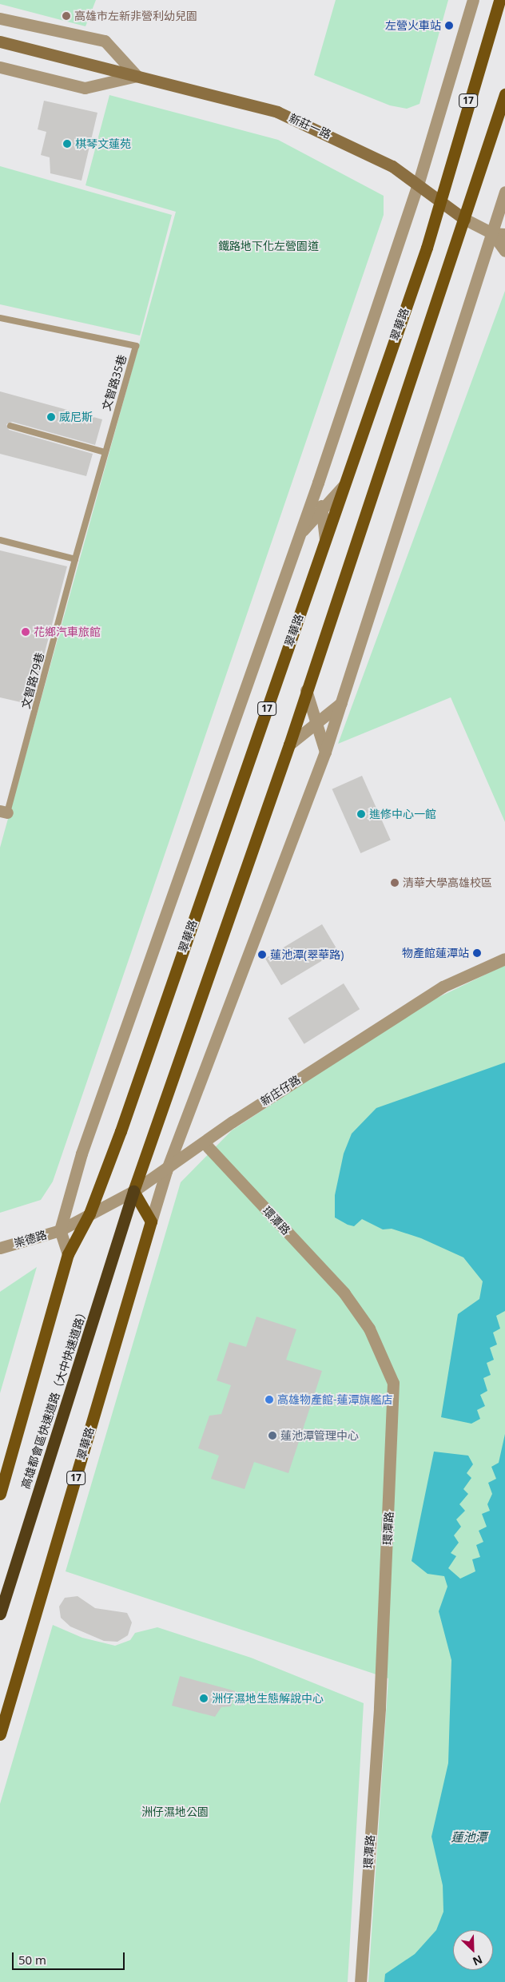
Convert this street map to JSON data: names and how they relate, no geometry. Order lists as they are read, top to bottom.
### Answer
{
  "streets": {
    "highway": ["高雄都會區快速道路（大中快速道路）"],
    "main road": ["17", "翠華路"],
    "street": [
      "新莊一路",
      "新庄仔路",
      "環潭路",
      "崇德路"
    ],
    "lane": ["文智路35巷", "文智路79巷"]
  },
  "crossings": [
    ["新莊一路", "翠華路"],
    ["翠華路", "新庄仔路"],
    ["文智路35巷", "文智路79巷"],
    ["新庄仔路", "環潭路"],
    ["新庄仔路", "崇德路"],
    ["新庄仔路", "高雄都會區快速道路（大中快速道路）"]
  ],
  "water": ["蓮池潭"],
  "parks": ["鐵路地下化左營園道", "洲仔濕地公園"],
  "places": [
    "高雄市左新非營利幼兒園",
    "左營火車站",
    "棋琴文蓮苑",
    "威尼斯",
    "花鄉汽車旅館",
    "進修中心一館",
    "清華大學高雄校區",
    "物產館蓮潭站",
    "蓮池潭(翠華路)",
    "高雄物產館-蓮潭旗艦店",
    "蓮池潭管理中心",
    "洲仔濕地生態解說中心"
  ],
  "scale_bar": "50 m",
  "north": "bottom right"
}
